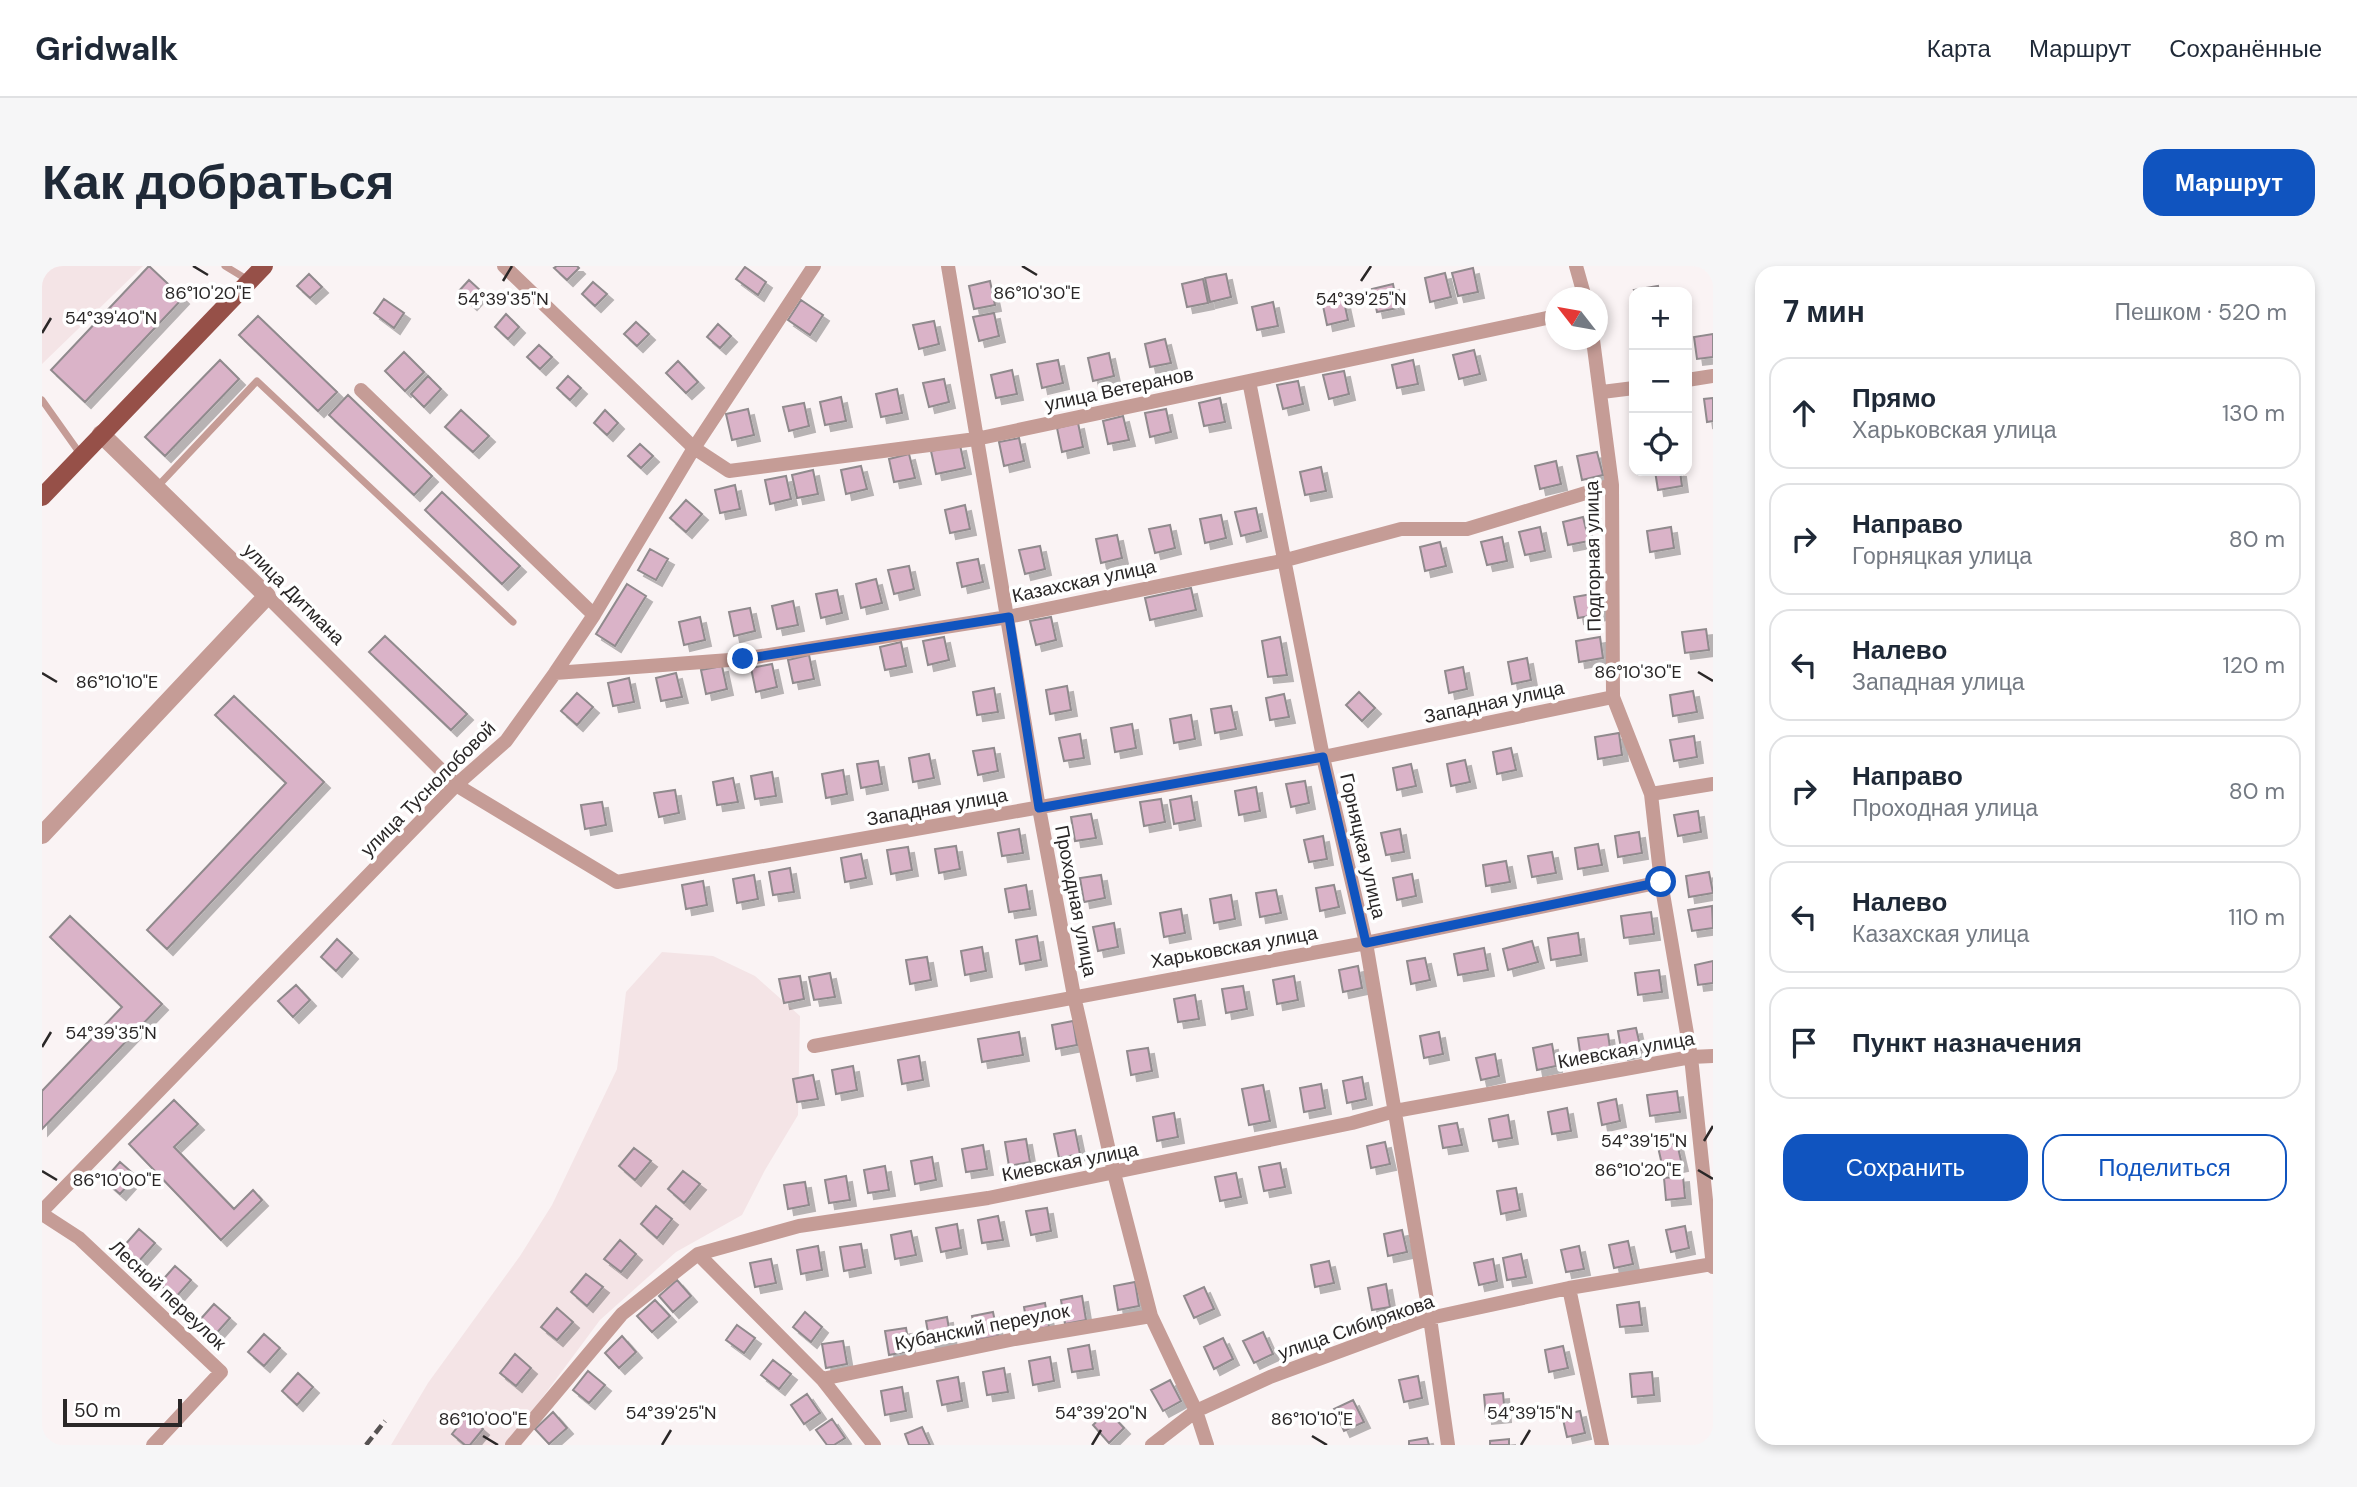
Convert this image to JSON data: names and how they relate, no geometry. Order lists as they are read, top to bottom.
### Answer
{
  "streets": {
    "street": [
      "улица Ветеранов",
      "Подгорная улица",
      "Казахская улица",
      "улица Дитмана",
      "Западная улица",
      "улица Туснолобовой",
      "Горняцкая улица",
      "Проходная улица",
      "Харьковская улица",
      "Киевская улица",
      "Лесной переулок",
      "Кубанский переулок",
      "улица Сибирякова"
    ]
  },
  "crossings": [
    ["улица Ветеранов", "улица Туснолобовой"],
    ["улица Ветеранов", "Горняцкая улица"],
    ["улица Ветеранов", "Проходная улица"],
    ["Подгорная улица", "Казахская улица"],
    ["Подгорная улица", "Западная улица"],
    ["Подгорная улица", "Харьковская улица"],
    ["Подгорная улица", "Киевская улица"],
    ["Подгорная улица", "улица Сибирякова"],
    ["Казахская улица", "улица Туснолобовой"],
    ["Казахская улица", "Горняцкая улица"],
    ["Казахская улица", "Проходная улица"],
    ["улица Дитмана", "Западная улица"],
    ["улица Дитмана", "улица Туснолобовой"],
    ["Западная улица", "улица Туснолобовой"],
    ["Западная улица", "Горняцкая улица"],
    ["Западная улица", "Проходная улица"],
    ["улица Туснолобовой", "Лесной переулок"],
    ["Горняцкая улица", "Харьковская улица"],
    ["Горняцкая улица", "Киевская улица"],
    ["Горняцкая улица", "улица Сибирякова"],
    ["Проходная улица", "Харьковская улица"],
    ["Проходная улица", "Киевская улица"],
    ["Проходная улица", "Кубанский переулок"],
    ["Проходная улица", "улица Сибирякова"]
  ],
  "scale_bar": "50 m",
  "north": "top left",
  "page": {
    "header": "Gridwalk",
    "nav": ["Карта", "Маршрут", "Сохранённые"],
    "buttons": [
      "Маршрут",
      ["Сохранить", "Поделиться"]
    ],
    "title": "Как добраться",
    "heading": ["7 мин", "Пешком · 520 m"],
    "map_buttons": ["+", "−"],
    "list": [
      ["Прямо", "Харьковская улица", "130 m"],
      ["Направо", "Горняцкая улица", "80 m"],
      ["Налево", "Западная улица", "120 m"],
      ["Направо", "Проходная улица", "80 m"],
      ["Налево", "Казахская улица", "110 m"],
      "Пункт назначения"
    ],
    "scale": "50 m"
  },
  "coordinates": [
    "86°10'30\"E",
    "86°10'20\"E",
    "54°39'35\"N",
    "54°39'25\"N",
    "54°39'40\"N",
    "86°10'10\"E",
    "54°39'15\"N",
    "86°10'00\"E",
    "54°39'20\"N"
  ]
}
